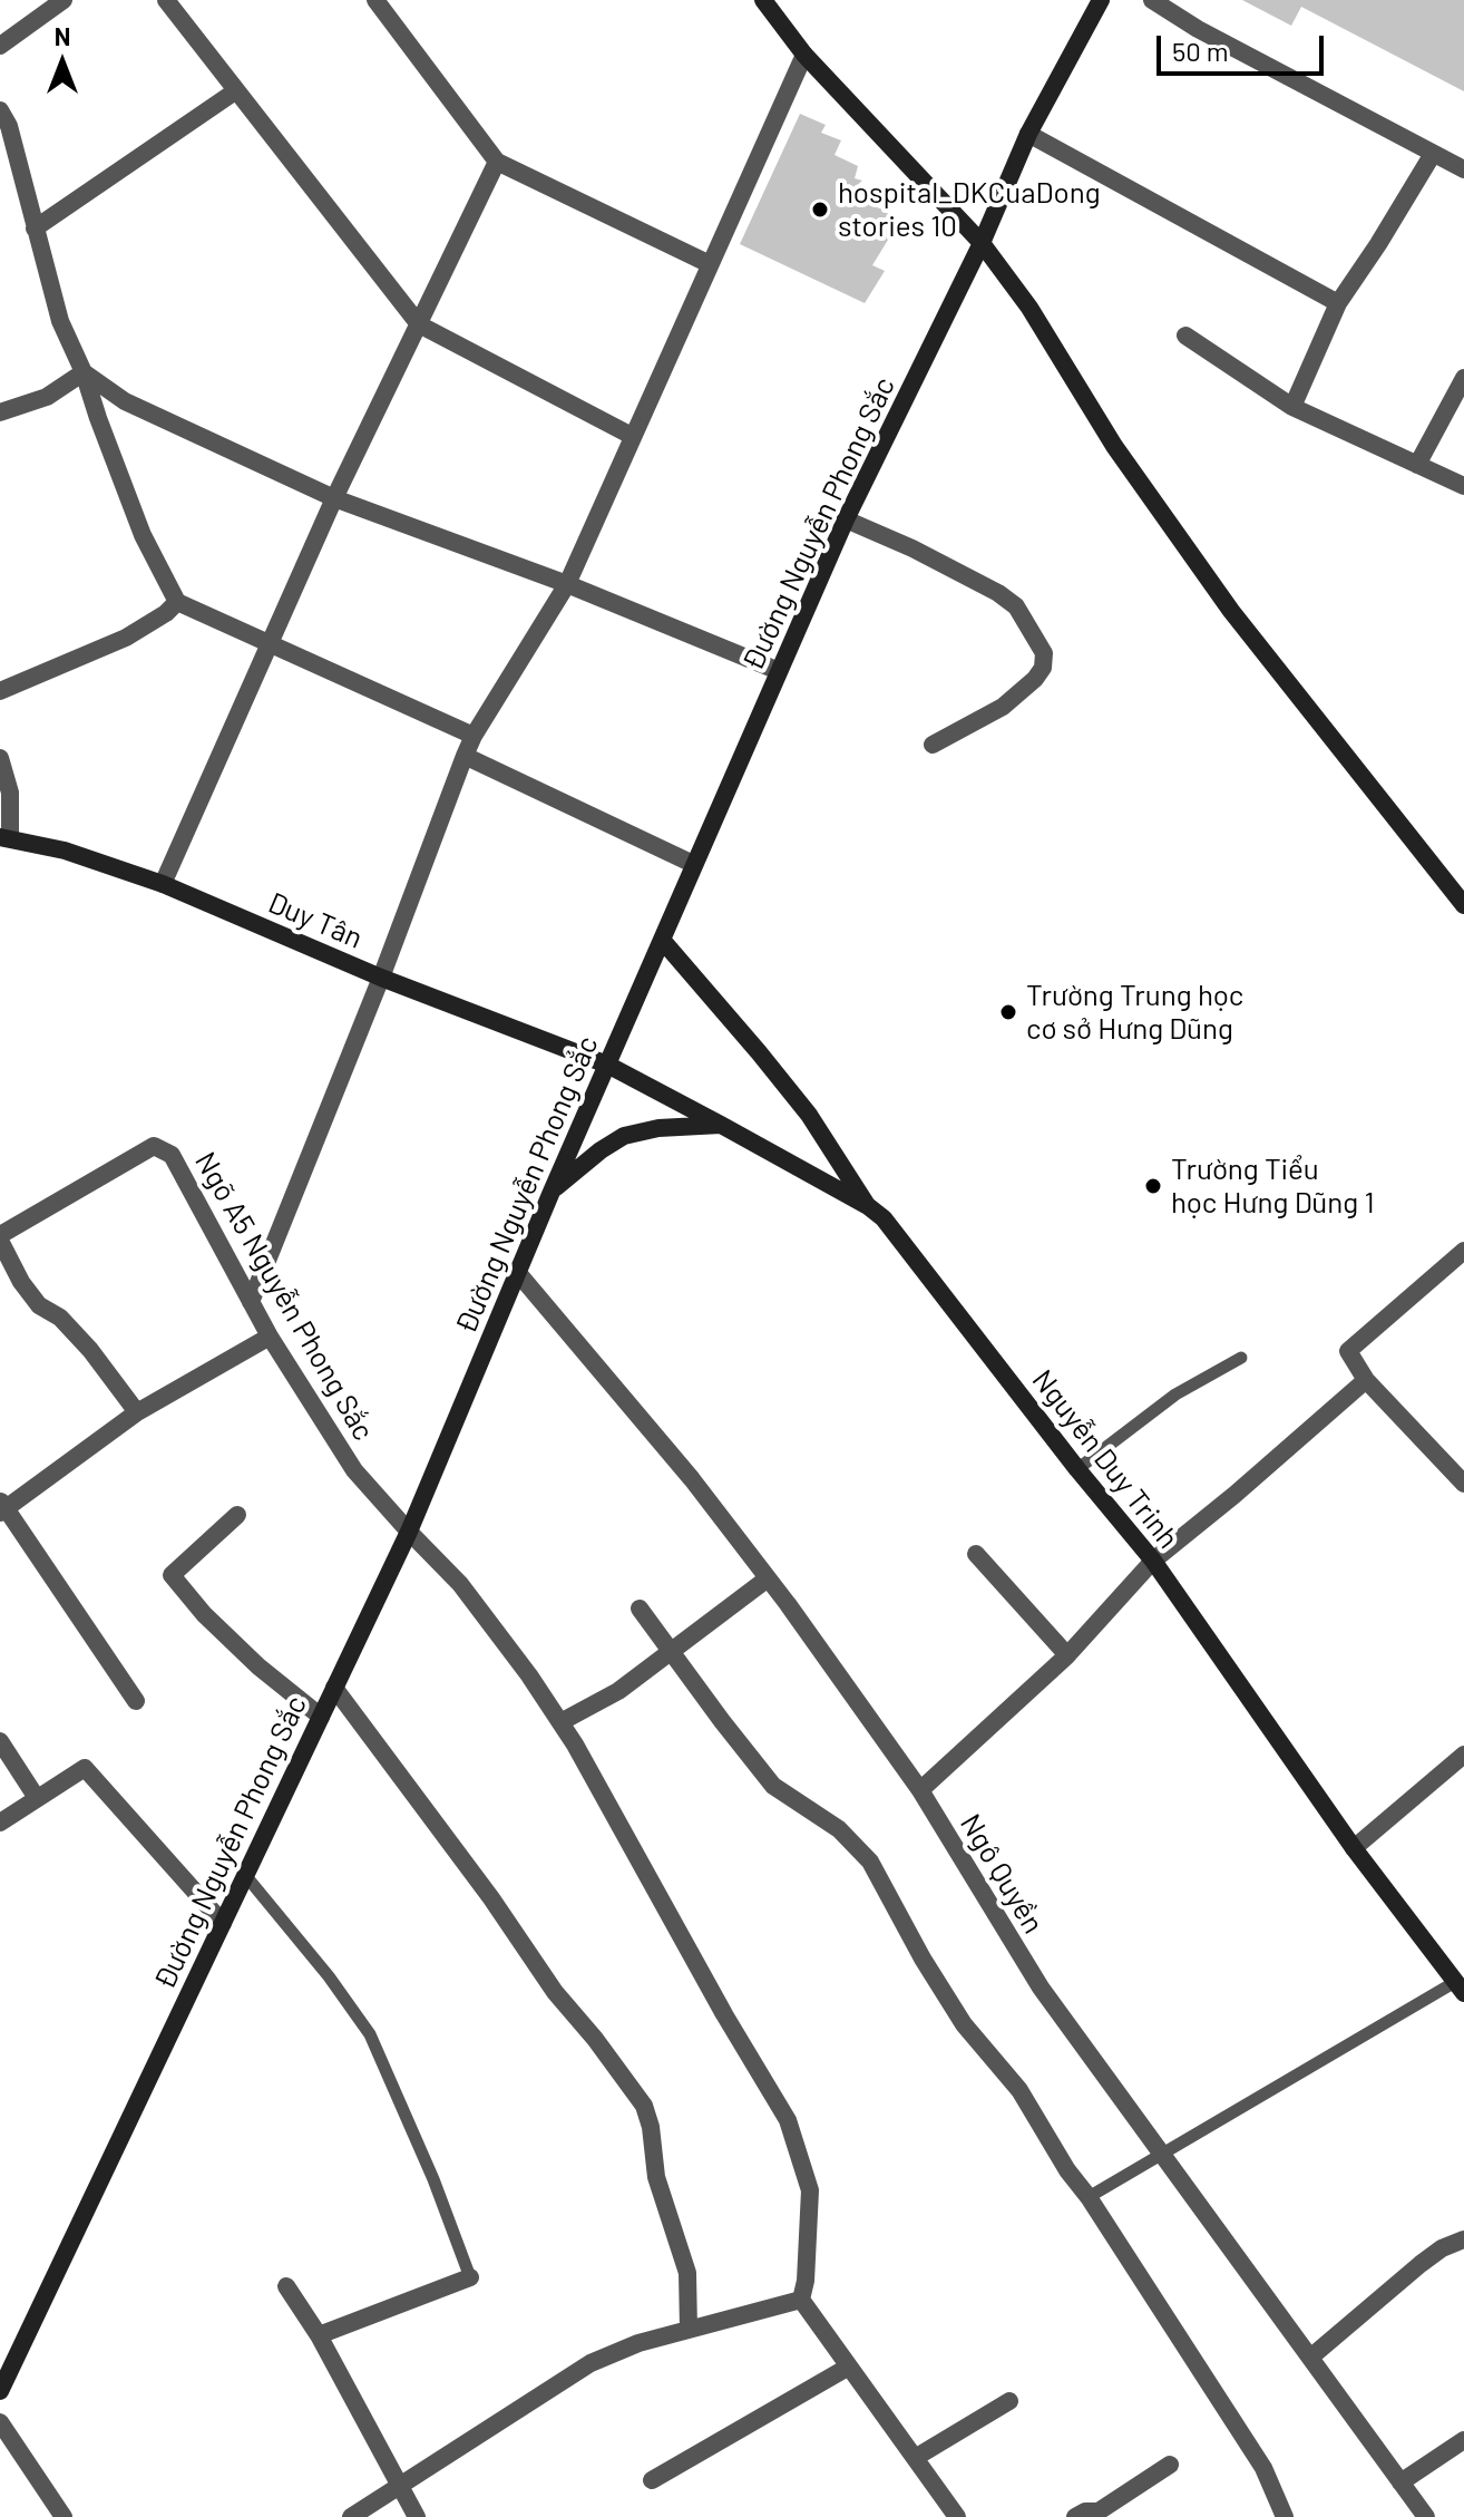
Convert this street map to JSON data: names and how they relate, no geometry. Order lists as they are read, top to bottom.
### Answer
{
  "streets": {
    "street": [
      "Đường Nguyễn Phong Sắc",
      "Duy Tân",
      "Ngõ A5 Nguyễn Phong Sắc",
      "Nguyễn Duy Trinh",
      "Ngô Quyền"
    ]
  },
  "crossings": [
    ["Đường Nguyễn Phong Sắc", "Duy Tân"],
    ["Đường Nguyễn Phong Sắc", "Ngõ A5 Nguyễn Phong Sắc"],
    ["Đường Nguyễn Phong Sắc", "Nguyễn Duy Trinh"],
    ["Đường Nguyễn Phong Sắc", "Ngô Quyền"],
    ["Duy Tân", "Nguyễn Duy Trinh"]
  ],
  "places": ["hospital_DKCuaDong stories 10", "Trường Trung học cơ sở Hưng Dũng", "Trường Tiểu học Hưng Dũng 1"],
  "scale_bar": "50 m",
  "north": "top"
}
